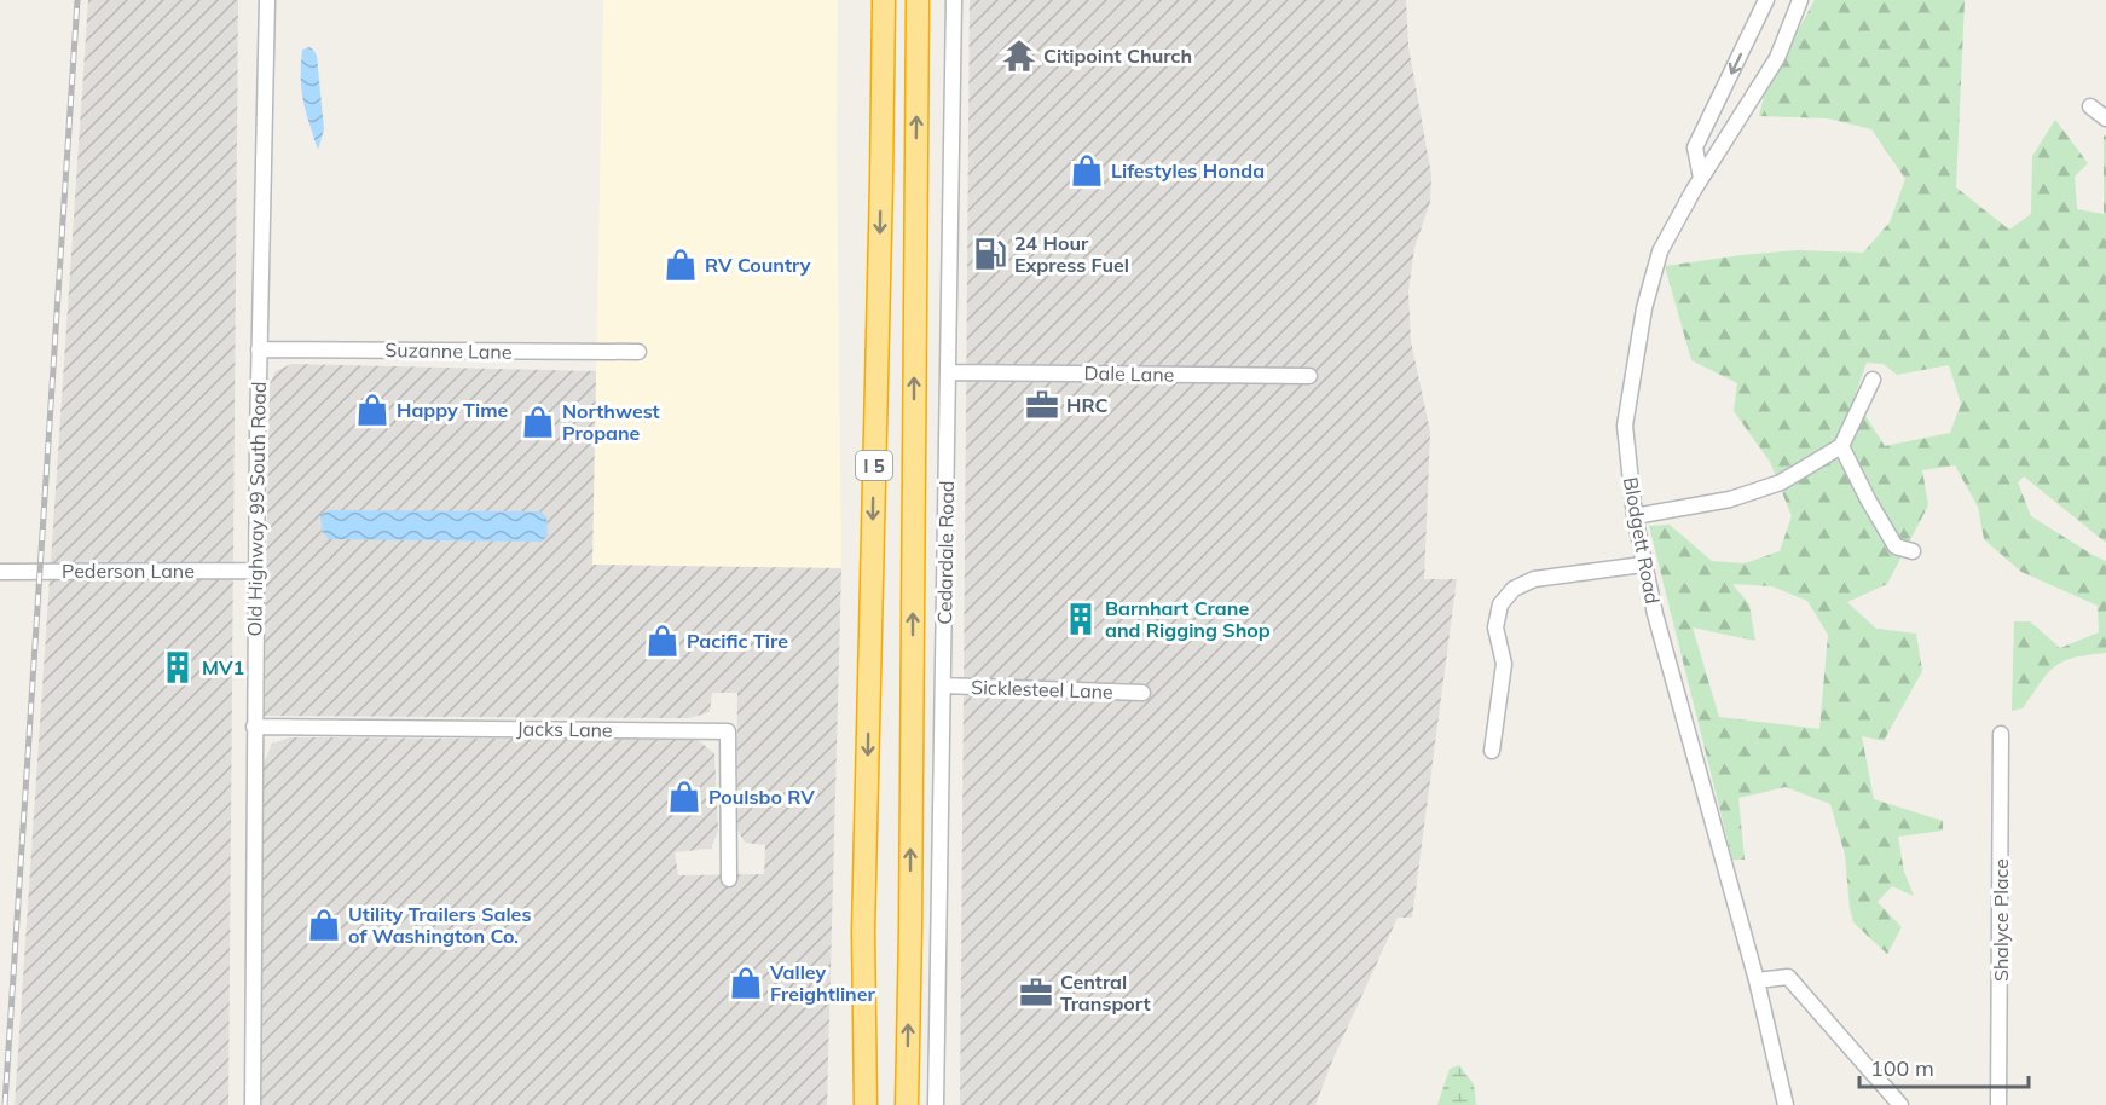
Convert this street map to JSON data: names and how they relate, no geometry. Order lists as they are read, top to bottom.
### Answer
{
  "streets": {
    "highway": ["I 5"],
    "street": [
      "Suzanne Lane",
      "Dale Lane",
      "Old Highway 99 South Road",
      "Blodgett Road",
      "Cedardale Road",
      "Pederson Lane",
      "Sicklesteel Lane",
      "Jacks Lane",
      "Shalyce Place"
    ]
  },
  "crossings": [
    ["Suzanne Lane", "Old Highway 99 South Road"],
    ["Dale Lane", "Cedardale Road"],
    ["Old Highway 99 South Road", "Pederson Lane"],
    ["Old Highway 99 South Road", "Jacks Lane"],
    ["Cedardale Road", "Sicklesteel Lane"]
  ],
  "places": {
    "temple": ["Citipoint Church"],
    "shop": [
      "Lifestyles Honda",
      "RV Country",
      "Happy Time",
      "Northwest Propane",
      "Pacific Tire",
      "Poulsbo RV",
      "Utility Trailers Sales of Washington Co.",
      "Valley Freightliner"
    ],
    "fuel station": ["24 Hour Express Fuel"],
    "office": ["HRC", "Central Transport"],
    "building": ["Barnhart Crane and Rigging Shop", "MV1"]
  },
  "scale_bar": "100 m"
}
